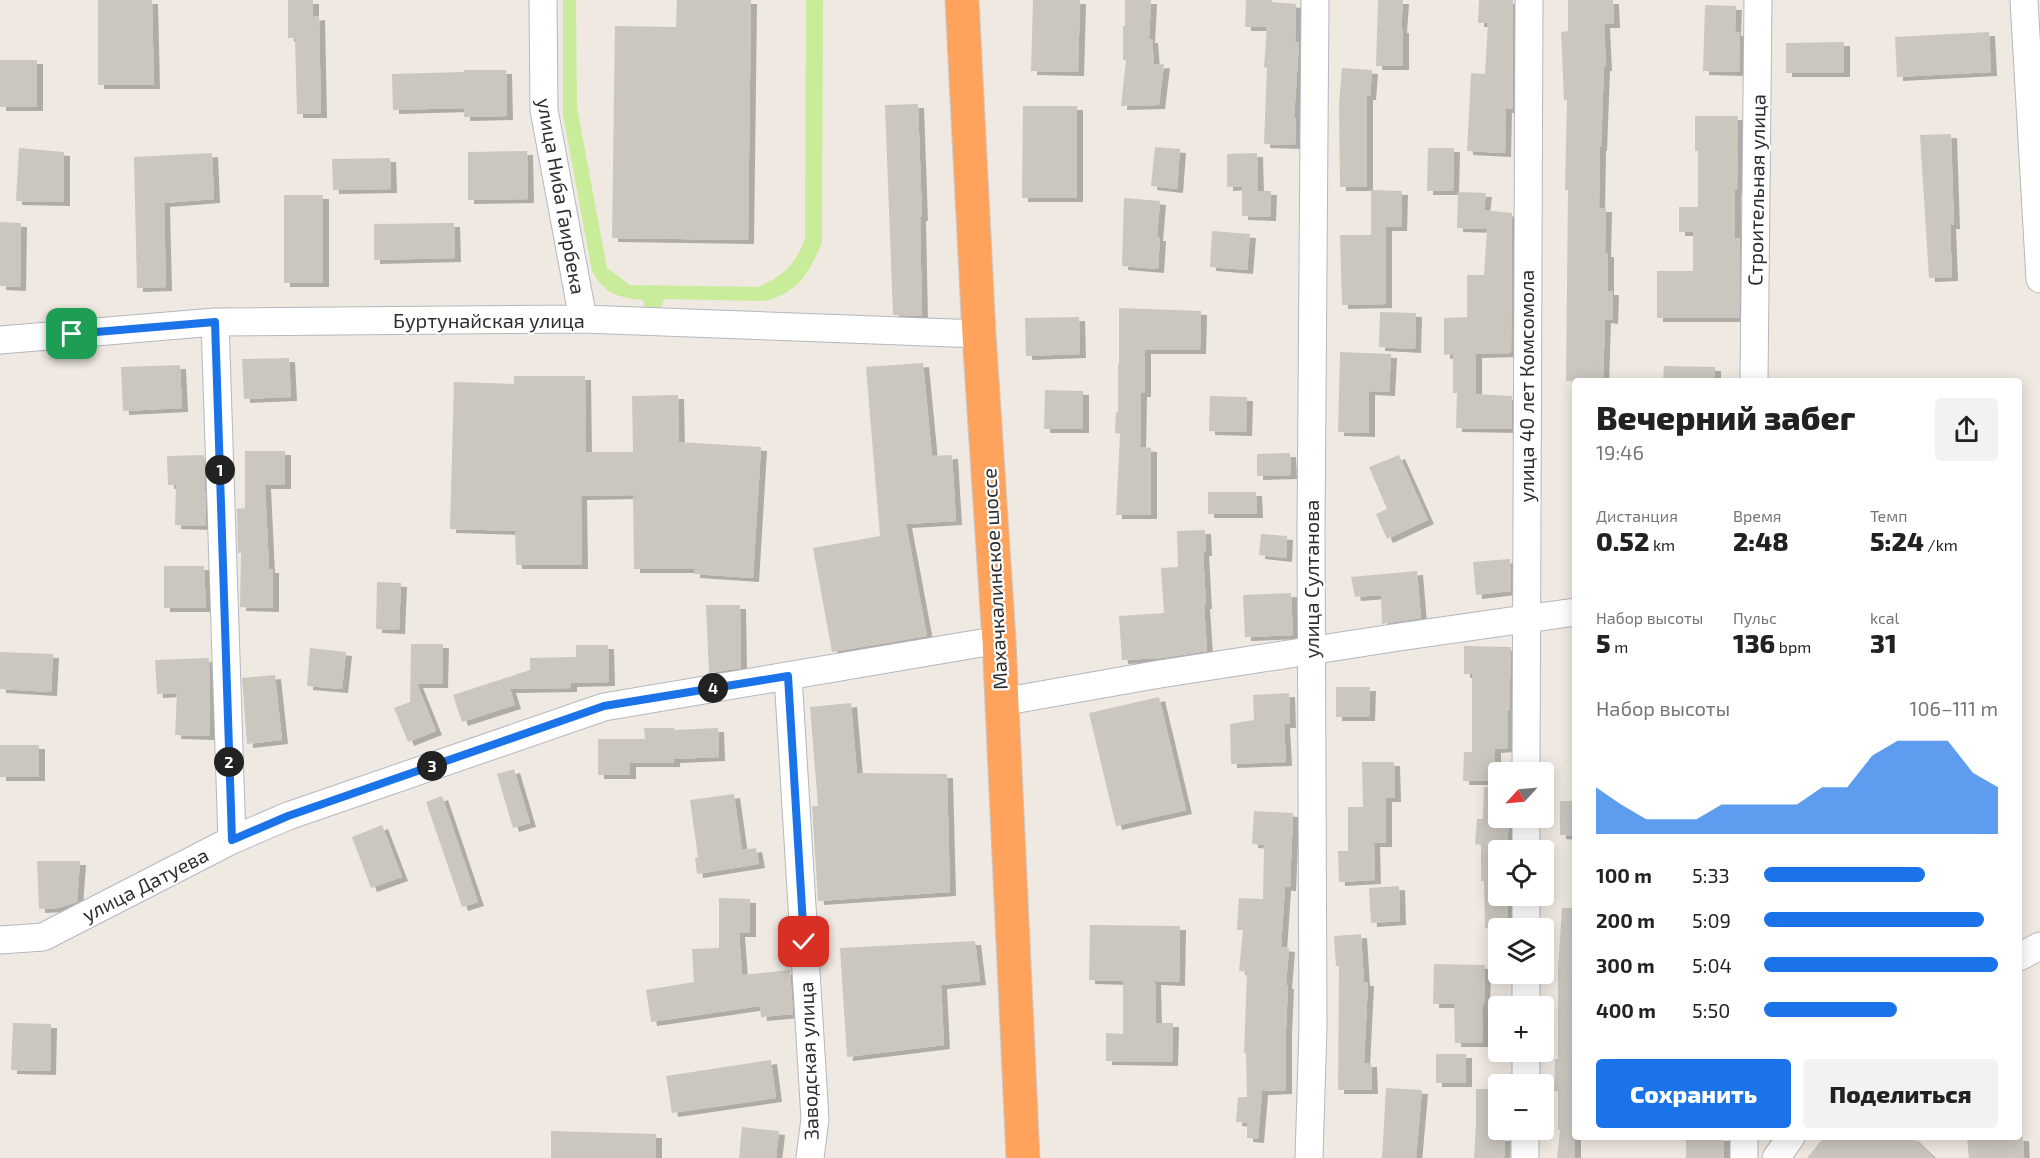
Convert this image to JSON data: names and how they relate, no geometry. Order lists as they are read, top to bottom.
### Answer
{
  "streets": {
    "highway": ["Махачкалинское шоссе"],
    "street": [
      "Строительная улица",
      "улица Ниба Гаирбека",
      "Буртунайская улица",
      "улица 40 лет Комсомола",
      "улица Султанова",
      "улица Датуева",
      "Заводская улица"
    ]
  },
  "crossings": [
    ["улица Ниба Гаирбека", "Буртунайская улица"],
    ["Буртунайская улица", "Махачкалинское шоссе"],
    ["Махачкалинское шоссе", "улица Датуева"],
    ["улица Датуева", "Заводская улица"]
  ],
  "north": "bottom left",
  "page": {
    "heading": ["Вечерний забег", "19:46"],
    "pins": [
      "1",
      "4",
      "2",
      "3"
    ],
    "stats": [
      ["Дистанция", "0.52 km"],
      ["Время", "2:48"],
      ["Темп", "5:24 /km"],
      ["Набор высоты", "5 m"],
      ["Пульс", "136 bpm"],
      ["kcal", "31"]
    ],
    "chart": ["Набор высоты", "106–111 m"],
    "map_buttons": ["+", "−"],
    "list": [
      {
        "name": "100 m",
        "note": "5:33"
      },
      {
        "name": "200 m",
        "note": "5:09"
      },
      {
        "name": "300 m",
        "note": "5:04"
      },
      {
        "name": "400 m",
        "note": "5:50"
      }
    ],
    "buttons": ["Сохранить", "Поделиться"]
  }
}
